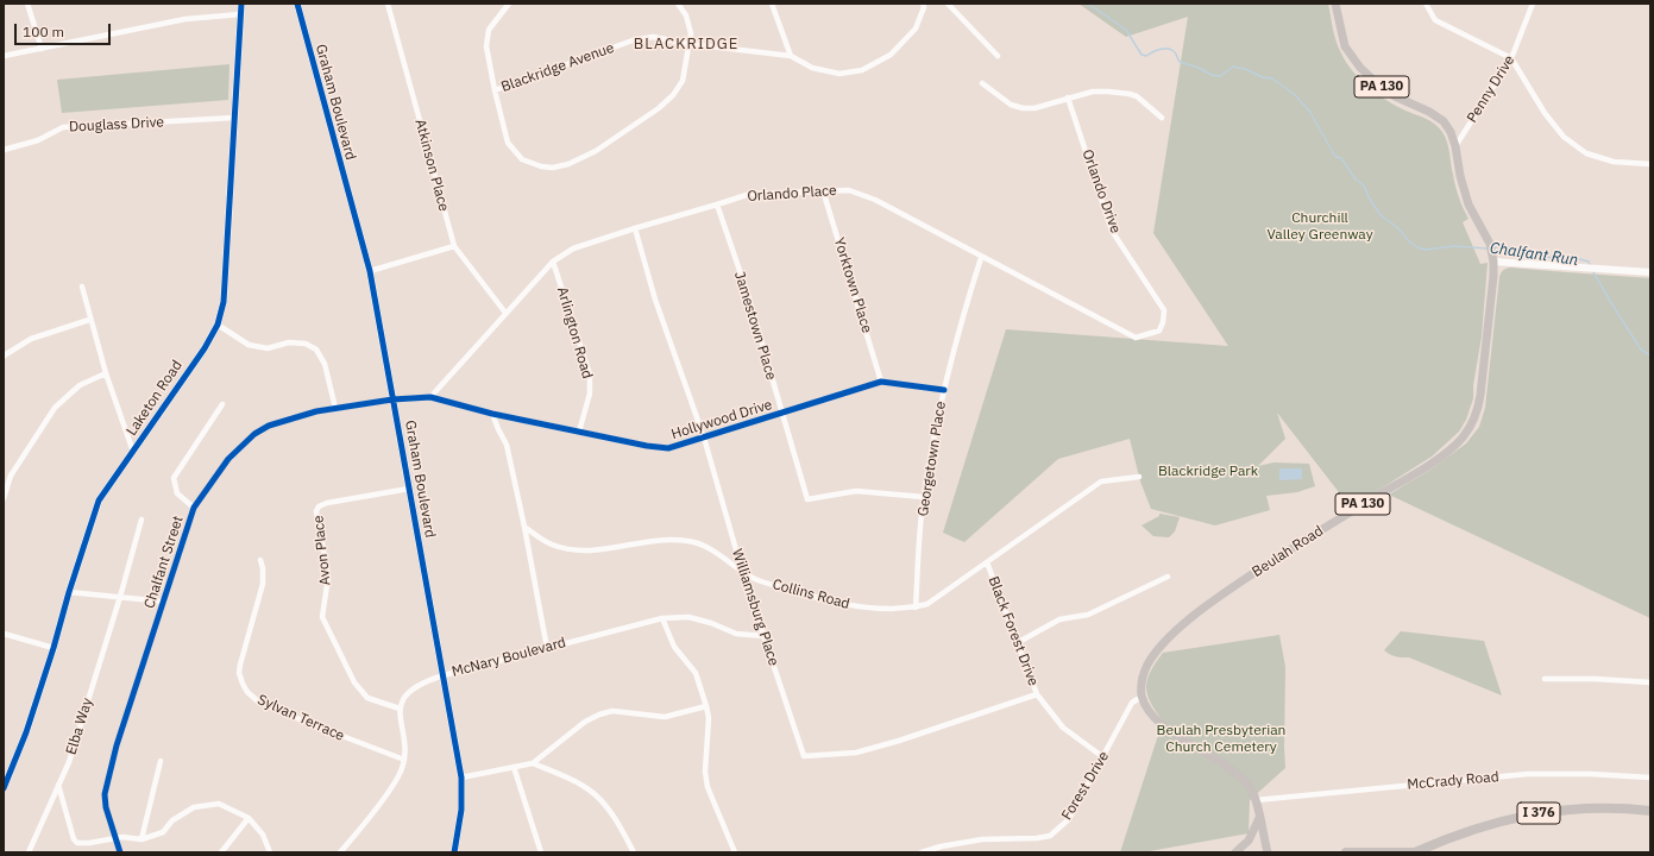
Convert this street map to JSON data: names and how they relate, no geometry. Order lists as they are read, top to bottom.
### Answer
{
  "streets": {
    "highway": ["I 376"],
    "main road": ["PA 130", "Beulah Road"],
    "street": [
      "Blackridge Avenue",
      "Penny Drive",
      "Graham Boulevard",
      "Douglass Drive",
      "Atkinson Place",
      "Orlando Drive",
      "Orlando Place",
      "Yorktown Place",
      "Jamestown Place",
      "Arlington Road",
      "Laketon Road",
      "Hollywood Drive",
      "Georgetown Place",
      "Avon Place",
      "Chalfant Street",
      "Collins Road",
      "Williamsburg Place",
      "Black Forest Drive",
      "McNary Boulevard",
      "Sylvan Terrace",
      "Elba Way",
      "McCrady Road",
      "Forest Drive"
    ]
  },
  "crossings": [
    ["Penny Drive", "Beulah Road"],
    ["Graham Boulevard", "Hollywood Drive"],
    ["Graham Boulevard", "Avon Place"],
    ["Graham Boulevard", "Chalfant Street"],
    ["Graham Boulevard", "McNary Boulevard"],
    ["Douglass Drive", "Laketon Road"],
    ["Atkinson Place", "Orlando Place"],
    ["Orlando Drive", "Orlando Place"],
    ["Orlando Place", "Yorktown Place"],
    ["Orlando Place", "Jamestown Place"],
    ["Orlando Place", "Arlington Road"],
    ["Orlando Place", "Hollywood Drive"],
    ["Orlando Place", "Georgetown Place"],
    ["Orlando Place", "Williamsburg Place"],
    ["Yorktown Place", "Hollywood Drive"],
    ["Jamestown Place", "Hollywood Drive"],
    ["Jamestown Place", "Georgetown Place"],
    ["Arlington Road", "Hollywood Drive"],
    ["Hollywood Drive", "Georgetown Place"],
    ["Hollywood Drive", "Chalfant Street"],
    ["Hollywood Drive", "Williamsburg Place"],
    ["Georgetown Place", "Collins Road"],
    ["Avon Place", "McNary Boulevard"],
    ["Beulah Road", "Forest Drive"],
    ["Collins Road", "Williamsburg Place"],
    ["Collins Road", "Black Forest Drive"],
    ["Williamsburg Place", "Black Forest Drive"],
    ["Williamsburg Place", "McNary Boulevard"],
    ["Black Forest Drive", "Forest Drive"]
  ],
  "districts": ["BLACKRIDGE"],
  "water": ["Chalfant Run"],
  "parks": ["Churchill Valley Greenway", "Blackridge Park", "Beulah Presbyterian Church Cemetery"],
  "scale_bar": "100 m"
}
